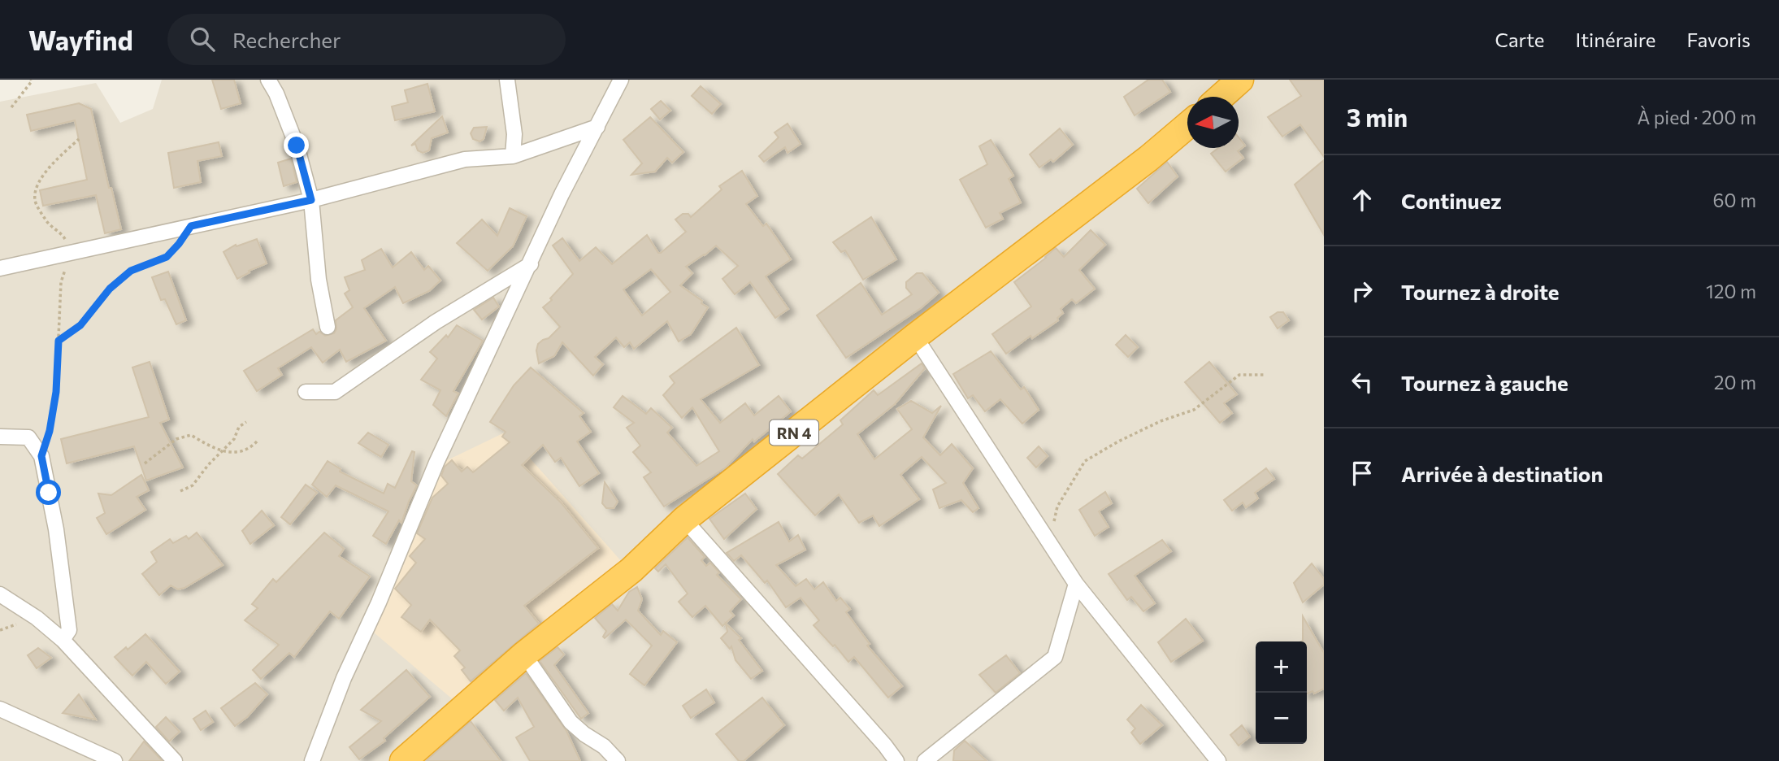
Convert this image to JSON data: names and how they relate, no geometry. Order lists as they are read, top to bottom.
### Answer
{
  "streets": {
    "highway": ["RN 4"]
  },
  "north": "left",
  "page": {
    "header": "Wayfind",
    "search": "Rechercher",
    "nav": ["Carte", "Itinéraire", "Favoris"],
    "heading": ["3 min", "À pied · 200 m"],
    "list": [
      ["Continuez", "60 m"],
      ["Tournez à droite", "120 m"],
      ["Tournez à gauche", "20 m"],
      "Arrivée à destination"
    ],
    "map_buttons": ["+", "−"]
  }
}
